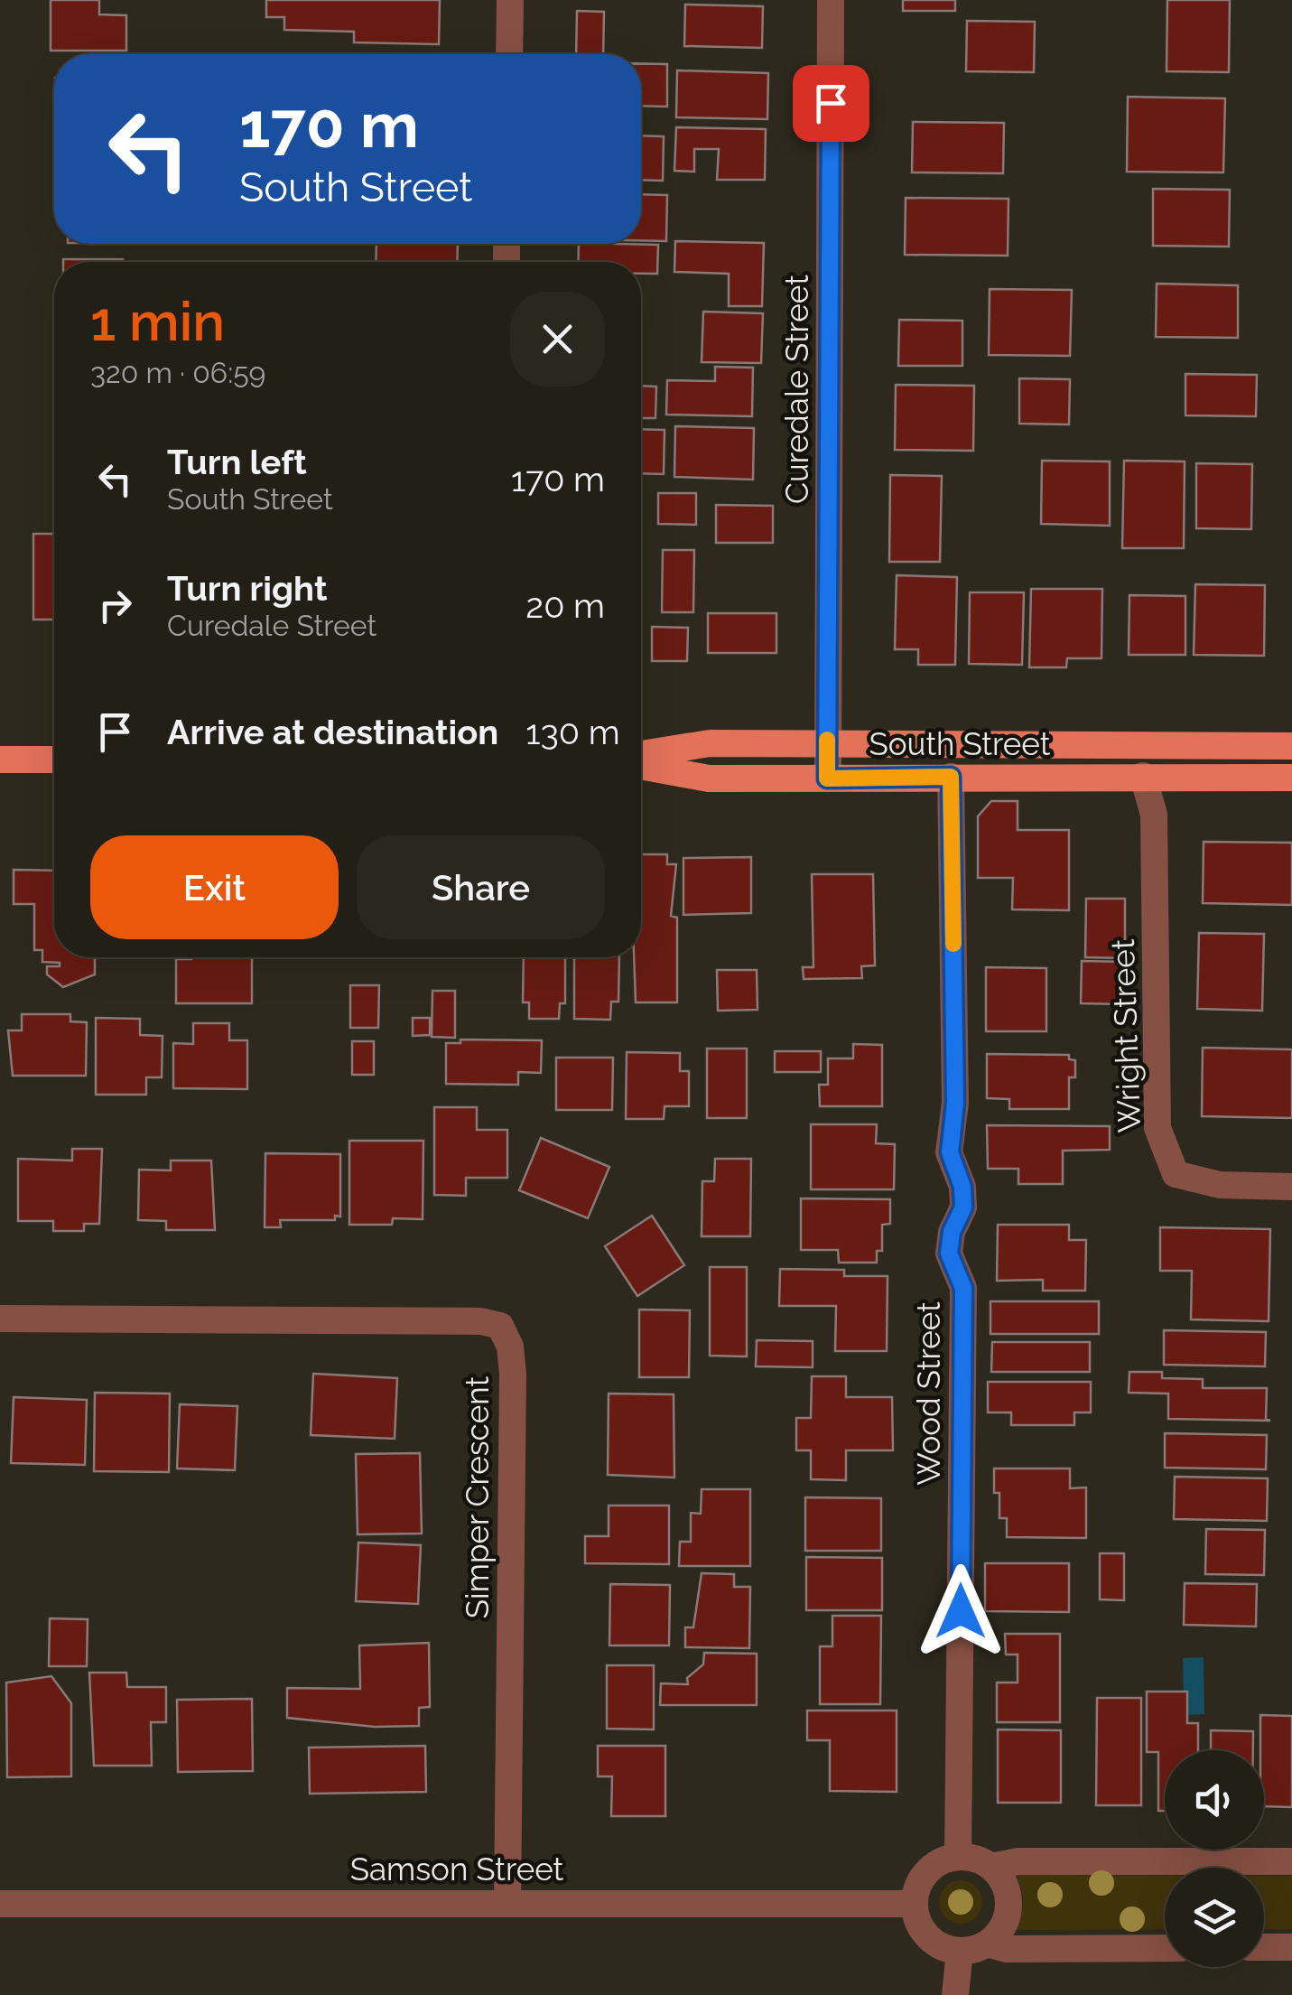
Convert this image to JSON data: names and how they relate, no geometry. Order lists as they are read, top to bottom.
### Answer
{
  "streets": {
    "main road": ["South Street"],
    "street": [
      "Curedale Street",
      "Wright Street",
      "Wood Street",
      "Simper Crescent",
      "Samson Street"
    ]
  },
  "crossings": [
    ["Curedale Street", "South Street"],
    ["South Street", "Wright Street"],
    ["South Street", "Wood Street"],
    ["Wood Street", "Samson Street"],
    ["Simper Crescent", "Samson Street"]
  ],
  "page": {
    "turn": ["170 m", "South Street"],
    "heading": ["1 min", "320 m · 06:59"],
    "list": [
      {
        "name": "Turn left",
        "note": "South Street",
        "value": "170 m"
      },
      {
        "name": "Turn right",
        "note": "Curedale Street",
        "value": "20 m"
      },
      {
        "name": "Arrive at destination",
        "value": "130 m"
      }
    ],
    "buttons": ["Exit", "Share"]
  }
}
